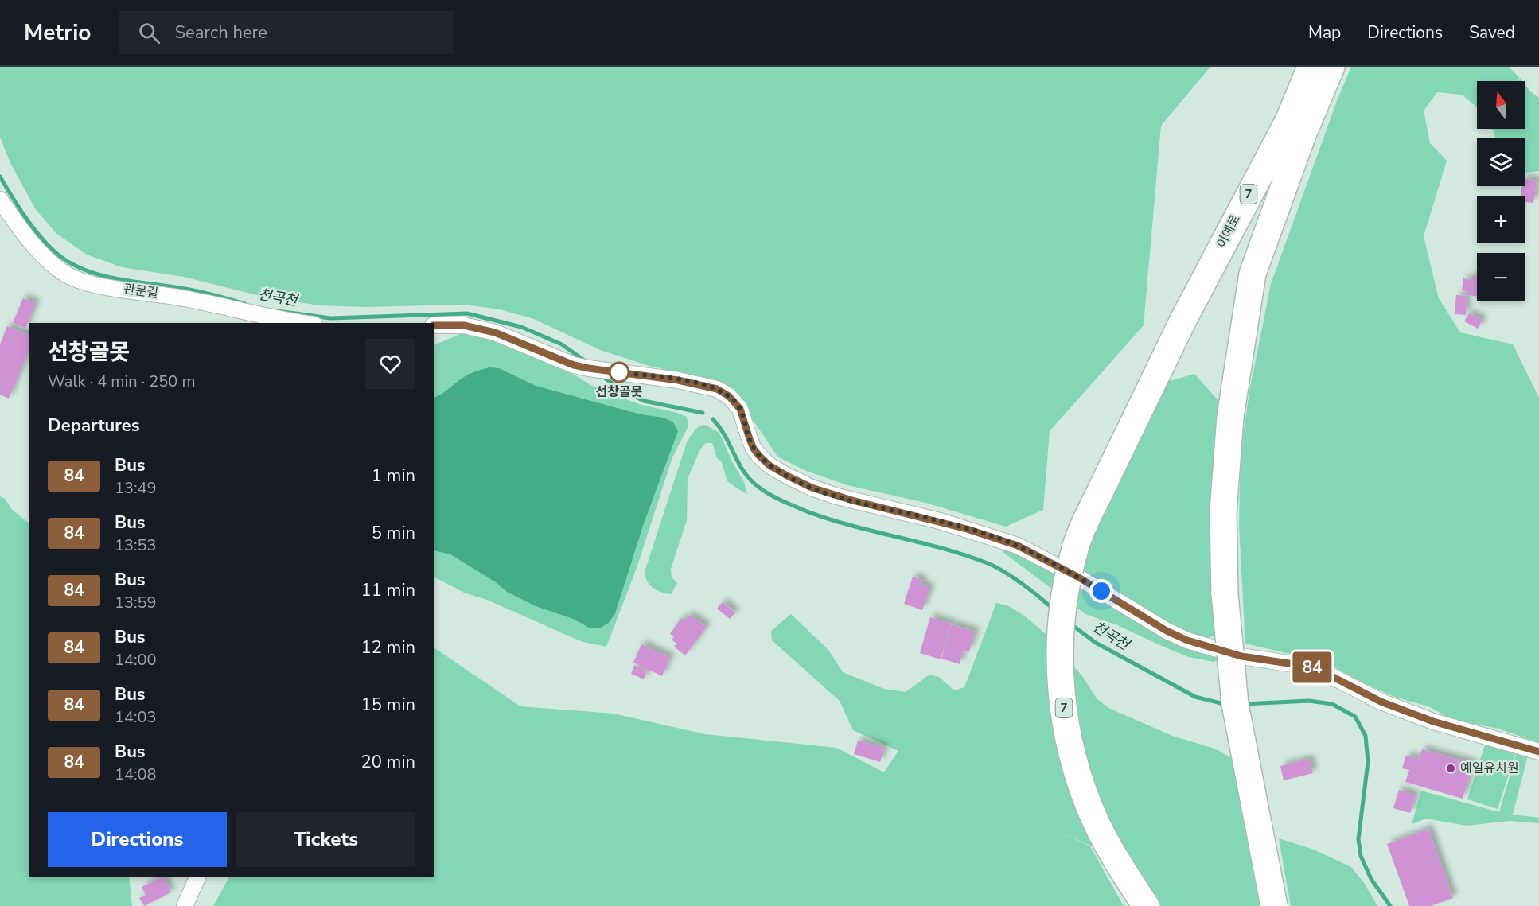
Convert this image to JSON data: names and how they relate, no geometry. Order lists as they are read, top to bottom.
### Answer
{
  "streets": {
    "highway": ["7", "이예로"],
    "street": ["관문길"]
  },
  "water": ["천곡천"],
  "places": ["선창골못", "예일유치원"],
  "lines": ["bus line 84"],
  "north": "top",
  "page": {
    "header": "Metrio",
    "search": "Search here",
    "nav": ["Map", "Directions", "Saved"],
    "on_map": "84",
    "map_buttons": ["+", "−"],
    "heading": [
      ["선창골못", "Walk · 4 min · 250 m"],
      "Departures"
    ],
    "list": [
      {
        "mark": "84",
        "name": "Bus",
        "note": "13:49",
        "value": "1 min"
      },
      {
        "mark": "84",
        "name": "Bus",
        "note": "13:53",
        "value": "5 min"
      },
      {
        "mark": "84",
        "name": "Bus",
        "note": "13:59",
        "value": "11 min"
      },
      {
        "mark": "84",
        "name": "Bus",
        "note": "14:00",
        "value": "12 min"
      },
      {
        "mark": "84",
        "name": "Bus",
        "note": "14:03",
        "value": "15 min"
      },
      {
        "mark": "84",
        "name": "Bus",
        "note": "14:08",
        "value": "20 min"
      }
    ],
    "buttons": ["Directions", "Tickets"]
  }
}
